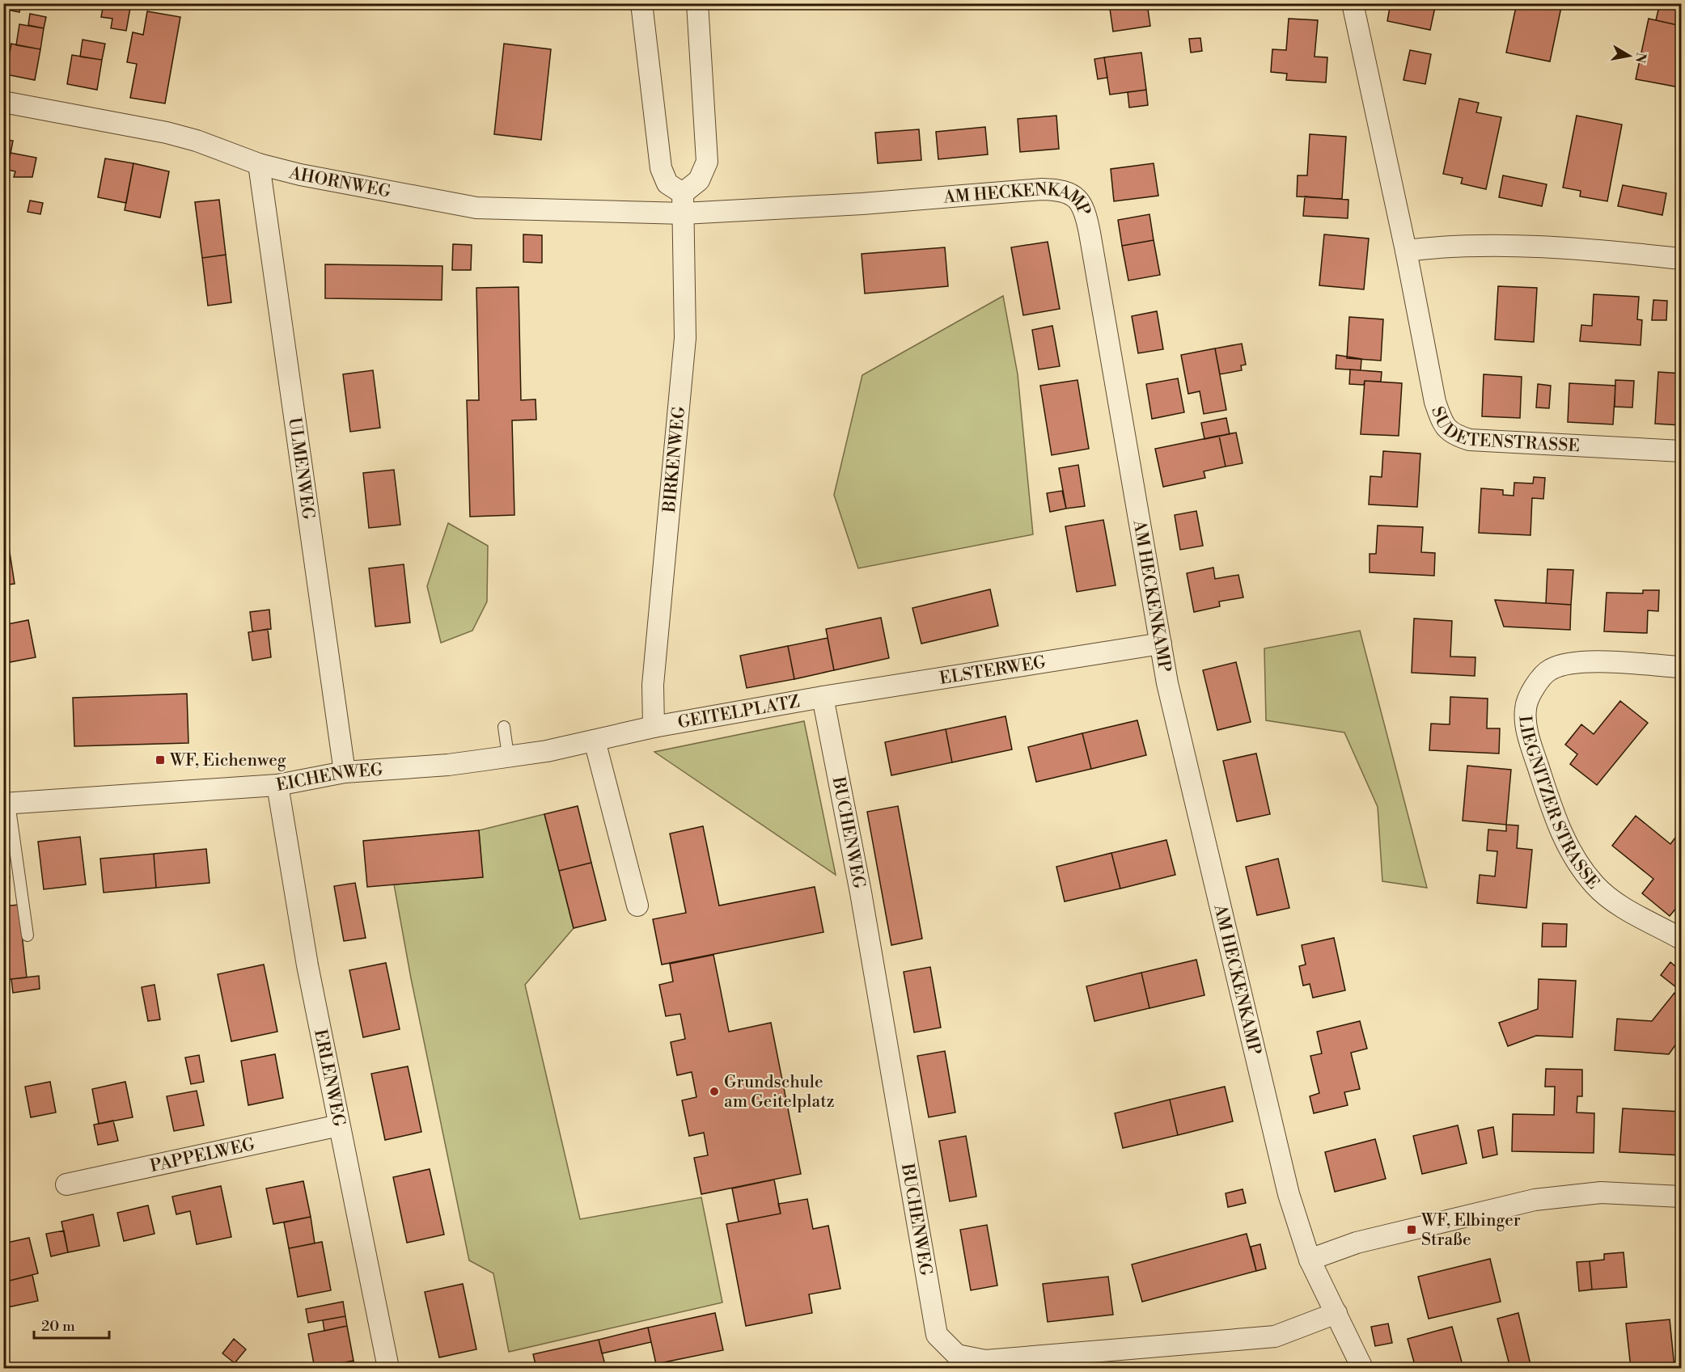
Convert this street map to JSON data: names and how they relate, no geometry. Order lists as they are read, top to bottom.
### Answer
{
  "streets": {
    "street": [
      "AHORNWEG",
      "AM HECKENKAMP",
      "SUDETENSTRASSE",
      "BIRKENWEG",
      "ULMENWEG",
      "ELSTERWEG",
      "GEITELPLATZ",
      "EICHENWEG",
      "LIEGNITZER STRASSE",
      "BUCHENWEG",
      "ERLENWEG",
      "PAPPELWEG"
    ]
  },
  "crossings": [
    ["AHORNWEG", "AM HECKENKAMP"],
    ["AHORNWEG", "BIRKENWEG"],
    ["AHORNWEG", "ULMENWEG"],
    ["AM HECKENKAMP", "BIRKENWEG"],
    ["AM HECKENKAMP", "ELSTERWEG"],
    ["AM HECKENKAMP", "BUCHENWEG"],
    ["BIRKENWEG", "GEITELPLATZ"],
    ["BIRKENWEG", "EICHENWEG"],
    ["ULMENWEG", "EICHENWEG"],
    ["ELSTERWEG", "GEITELPLATZ"],
    ["ELSTERWEG", "BUCHENWEG"],
    ["GEITELPLATZ", "EICHENWEG"],
    ["GEITELPLATZ", "BUCHENWEG"],
    ["EICHENWEG", "ERLENWEG"],
    ["ERLENWEG", "PAPPELWEG"]
  ],
  "places": {
    "transit": ["WF, Eichenweg", "WF, Elbinger Straße"],
    "other": ["Grundschule am Geitelplatz"]
  },
  "scale_bar": "20 m",
  "north": "right"
}
